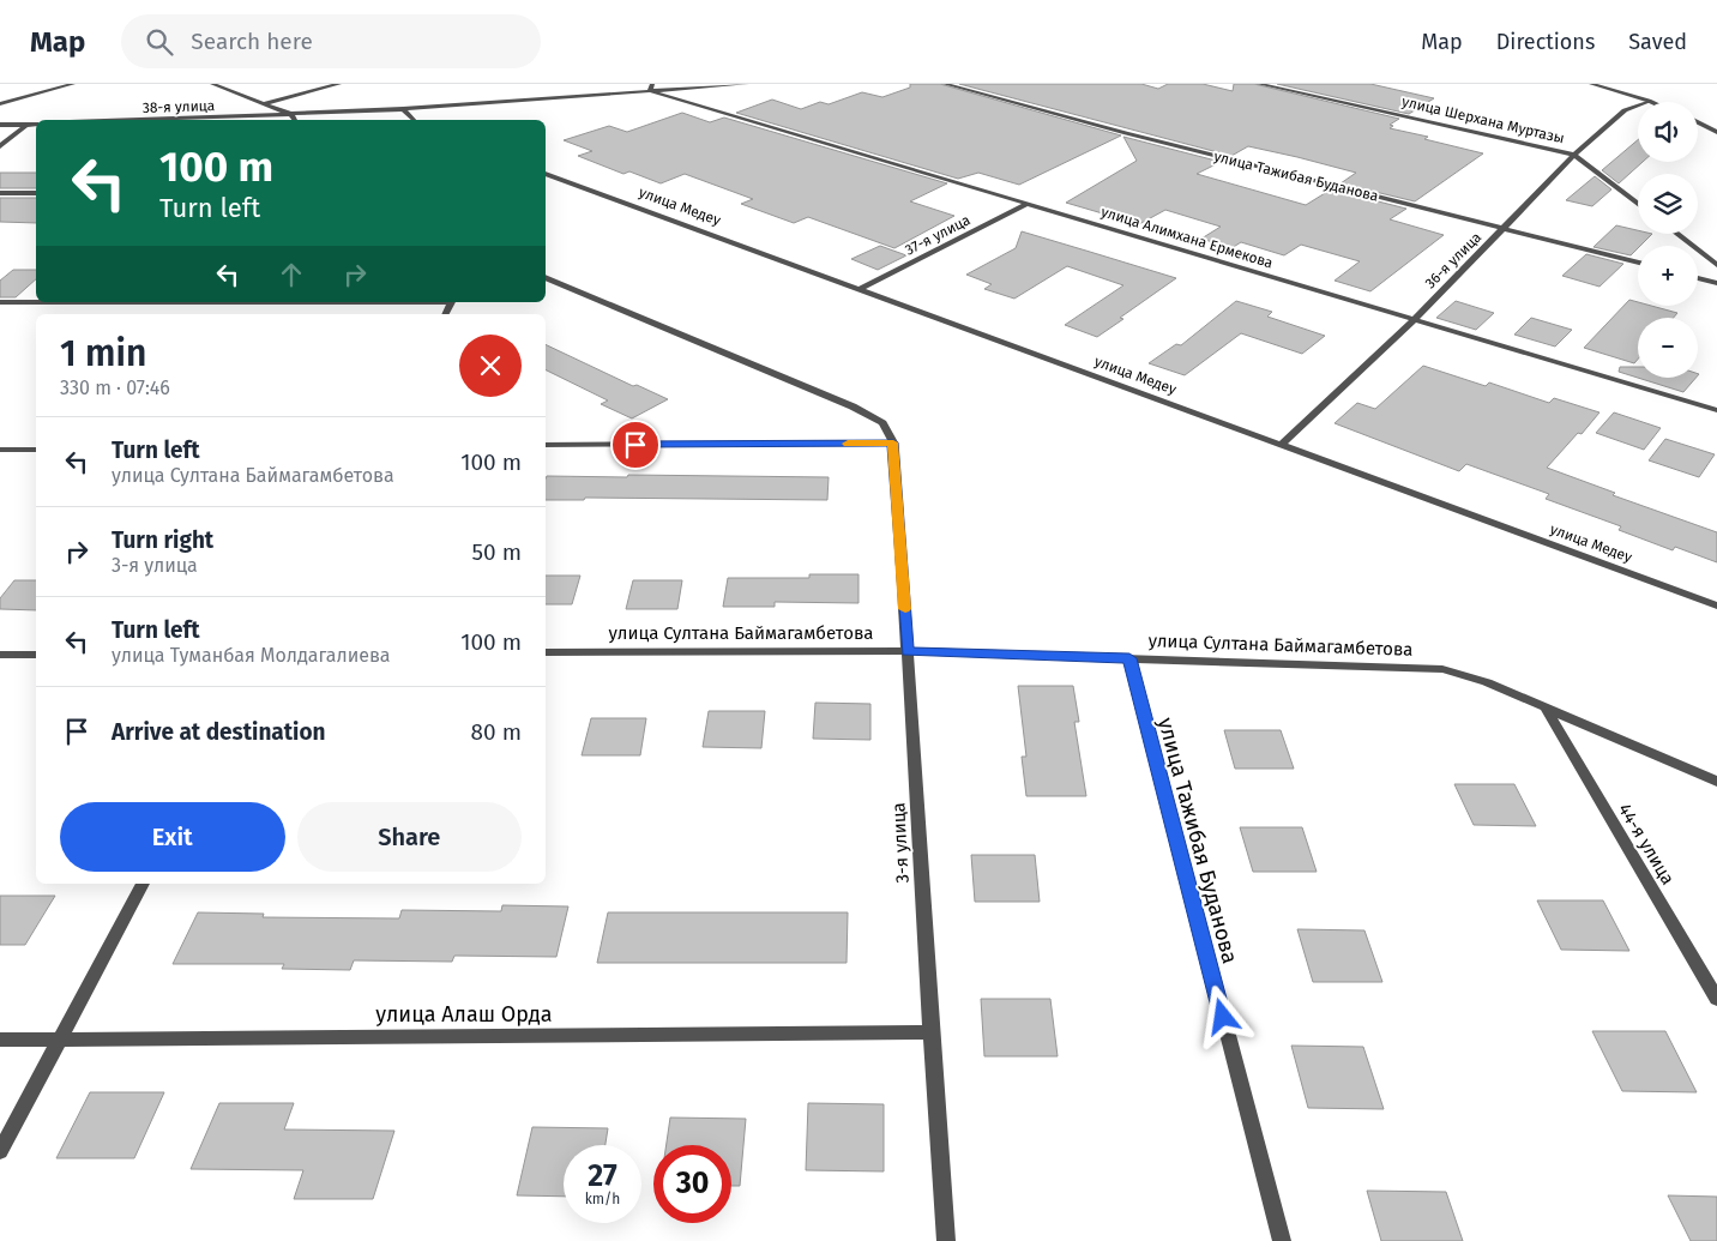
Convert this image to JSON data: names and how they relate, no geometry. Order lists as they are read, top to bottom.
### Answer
{
  "streets": {
    "street": [
      "38-я улица",
      "улица Шерхана Муртазы",
      "улица Тажибая Буданова",
      "улица Медеу",
      "37-я улица",
      "улица Алимхана Ермекова",
      "36-я улица",
      "улица Султана Баймагамбетова",
      "3-я улица",
      "44-я улица",
      "улица Алаш Орда"
    ]
  },
  "crossings": [
    ["38-я улица", "улица Алимхана Ермекова"],
    ["улица Шерхана Муртазы", "36-я улица"],
    ["улица Тажибая Буданова", "36-я улица"],
    ["улица Тажибая Буданова", "улица Султана Баймагамбетова"],
    ["улица Медеу", "37-я улица"],
    ["улица Медеу", "36-я улица"],
    ["37-я улица", "улица Алимхана Ермекова"],
    ["улица Алимхана Ермекова", "36-я улица"],
    ["улица Султана Баймагамбетова", "3-я улица"],
    ["улица Султана Баймагамбетова", "44-я улица"],
    ["3-я улица", "улица Алаш Орда"]
  ],
  "page": {
    "header": "Map",
    "search": "Search here",
    "nav": ["Map", "Directions", "Saved"],
    "map_buttons": ["+", "−"],
    "turn": ["100 m", "Turn left"],
    "heading": ["1 min", "330 m · 07:46"],
    "list": [
      {
        "name": "Turn left",
        "note": "улица Султана Баймагамбетова",
        "value": "100 m"
      },
      {
        "name": "Turn right",
        "note": "3-я улица",
        "value": "50 m"
      },
      {
        "name": "Turn left",
        "note": "улица Туманбая Молдагалиева",
        "value": "100 m"
      },
      {
        "name": "Arrive at destination",
        "value": "80 m"
      }
    ],
    "buttons": ["Exit", "Share"],
    "speed": "27 km/h",
    "limit": "30"
  }
}
